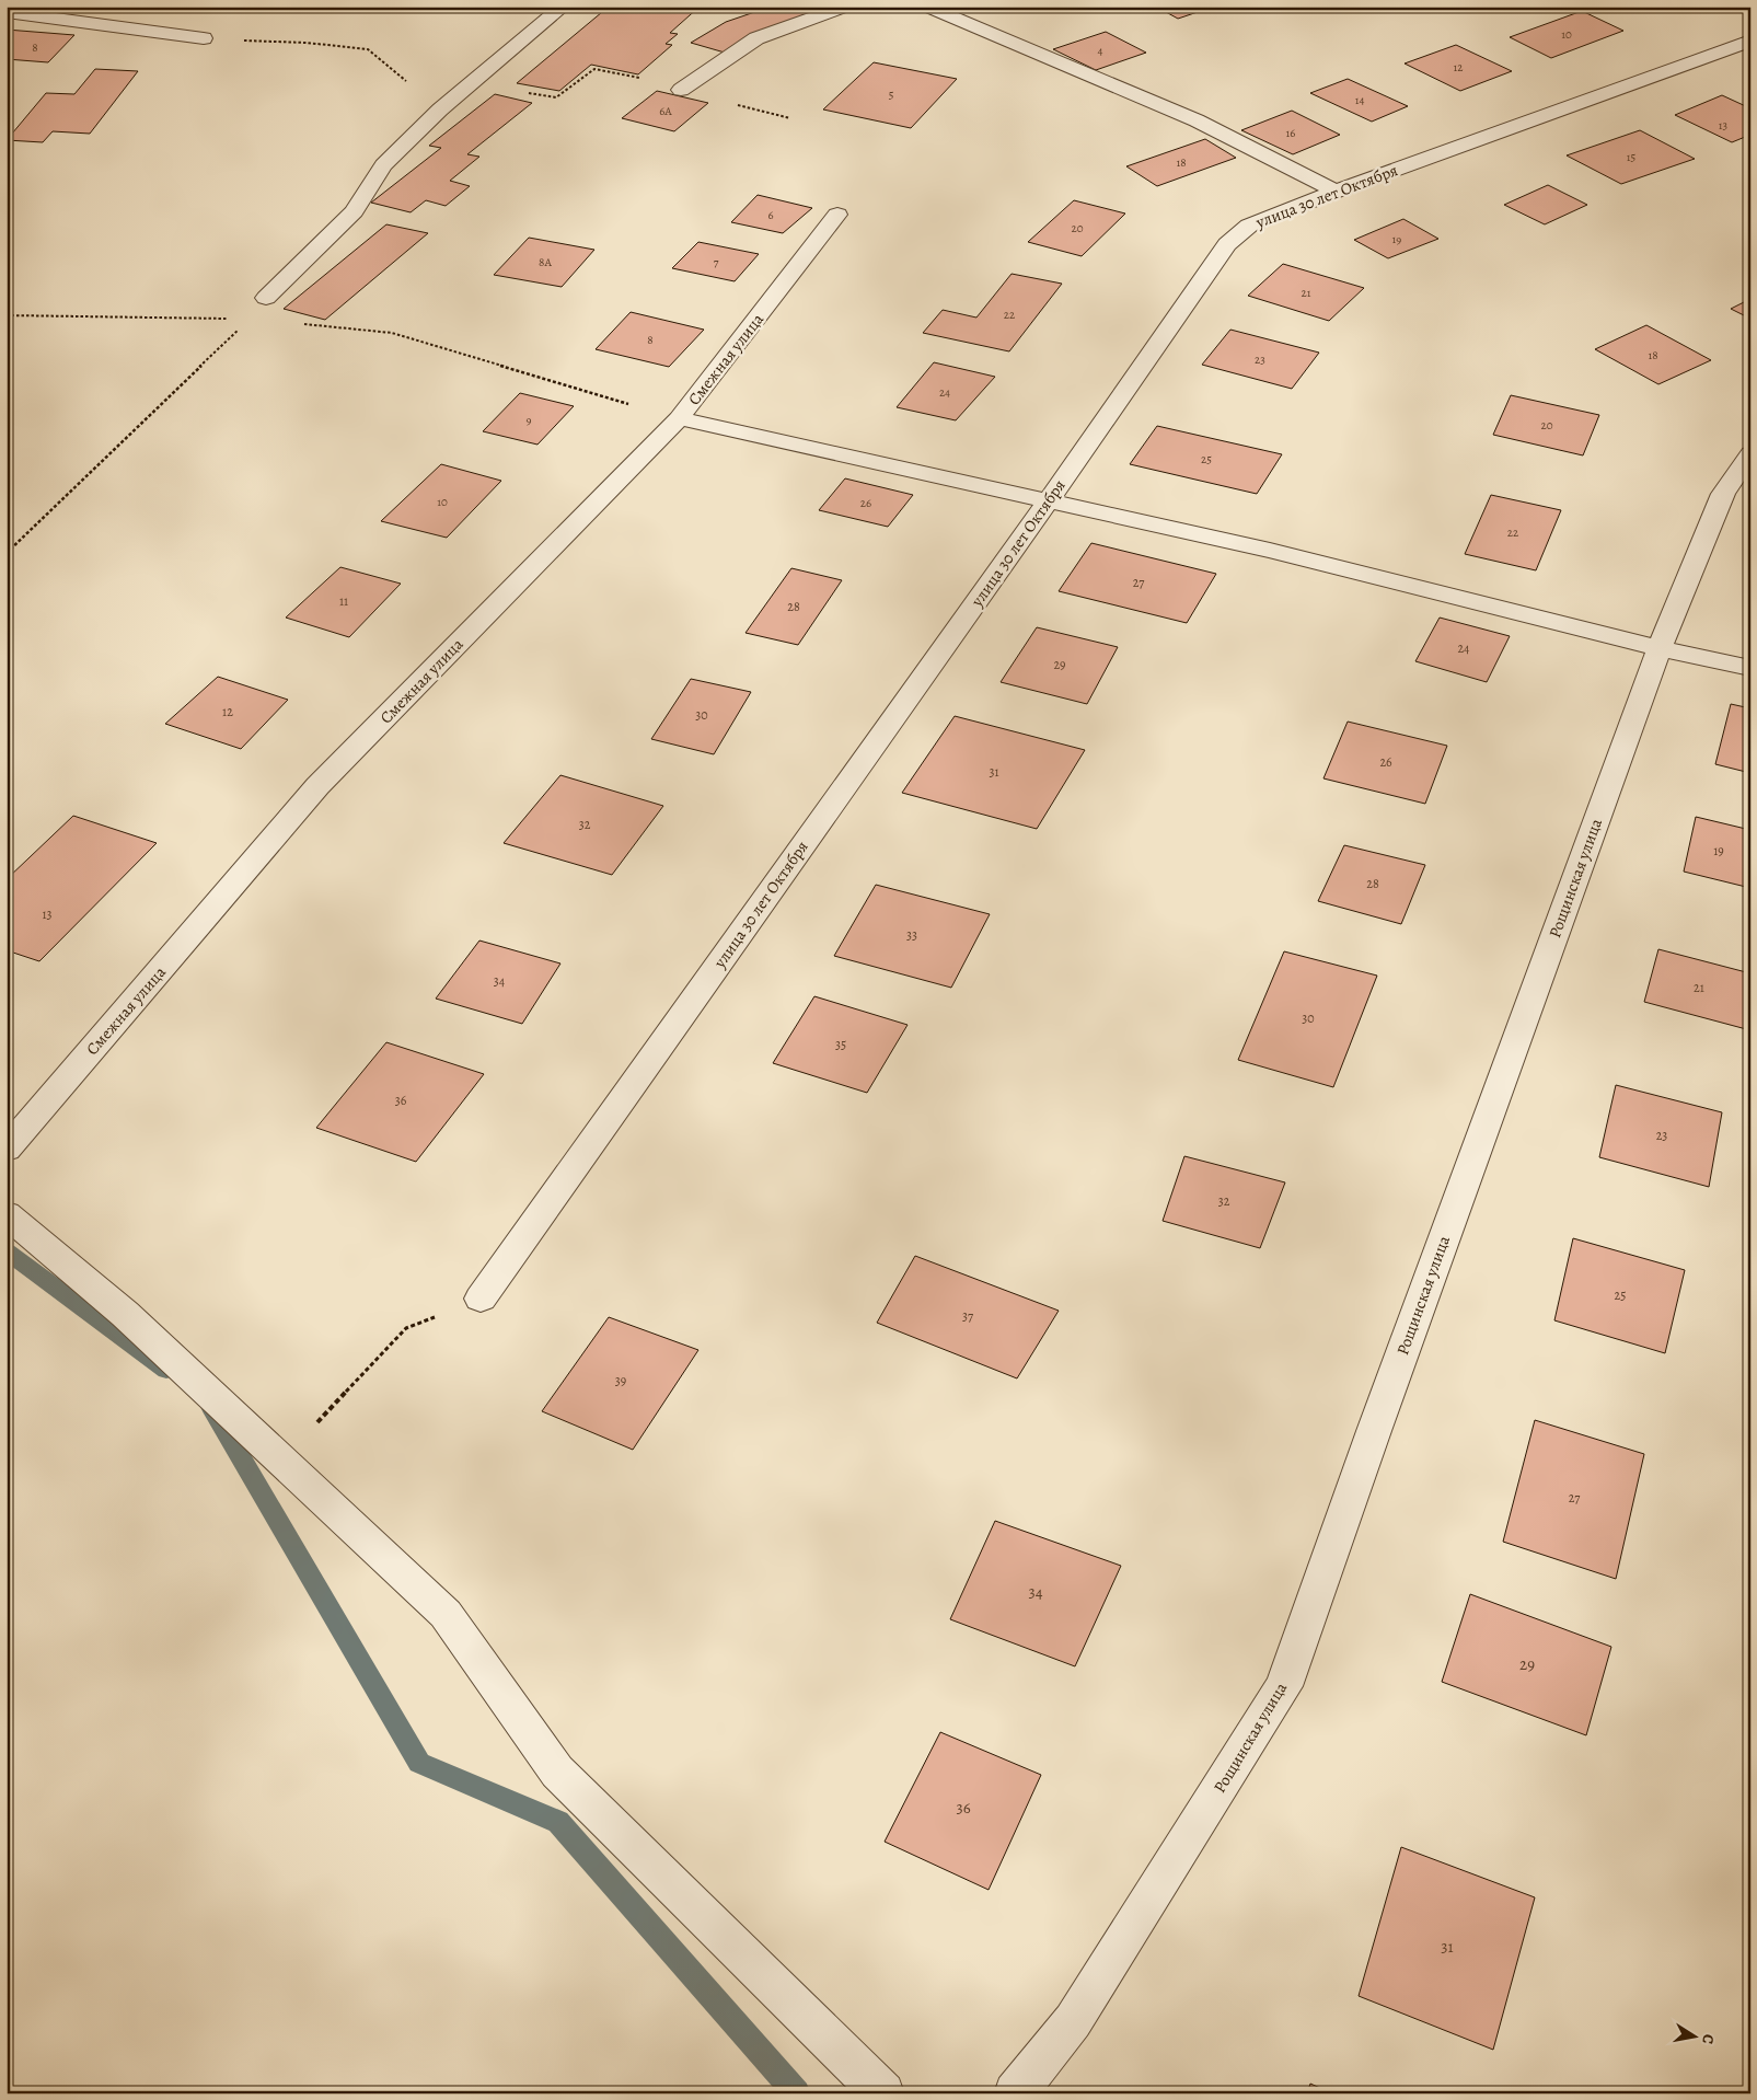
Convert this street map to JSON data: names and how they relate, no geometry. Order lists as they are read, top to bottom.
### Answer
{
  "streets": {
    "street": ["улица 30 лет Октября", "Смежная улица", "Рощинская улица"]
  },
  "house_numbers": [
    "10",
    "8",
    "4",
    "12",
    "5",
    "14",
    "6А",
    "13",
    "16",
    "15",
    "18",
    "6",
    "20",
    "19",
    "8А",
    "7",
    "21",
    "22",
    "8",
    "18",
    "23",
    "24",
    "9",
    "20",
    "25",
    "10",
    "26",
    "22",
    "27",
    "11",
    "28",
    "24",
    "29",
    "12",
    "30",
    "26",
    "31",
    "32",
    "19",
    "28",
    "13",
    "33",
    "34",
    "21",
    "30",
    "35",
    "36",
    "23",
    "32",
    "25",
    "37",
    "39",
    "27",
    "34",
    "29",
    "36",
    "31"
  ],
  "north": "right"
}
